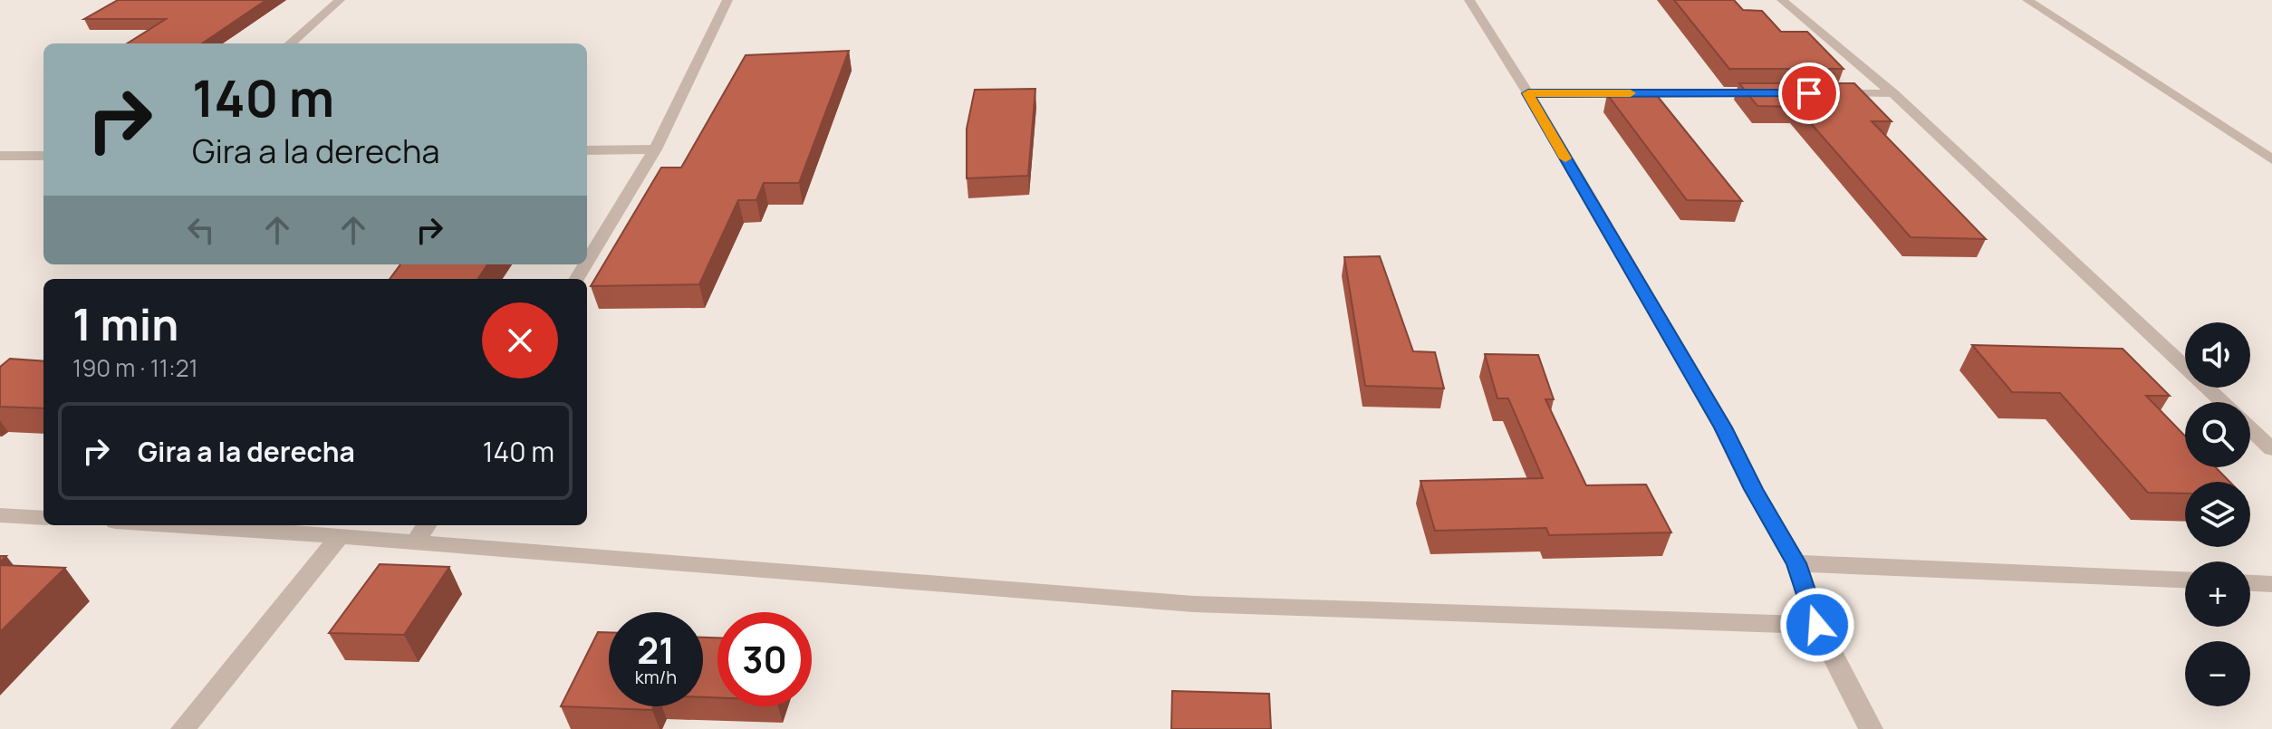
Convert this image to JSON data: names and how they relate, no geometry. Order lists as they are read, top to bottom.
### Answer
{
  "page": {
    "turn": ["140 m", "Gira a la derecha"],
    "heading": ["1 min", "190 m · 11:21"],
    "map_buttons": ["+", "−"],
    "list": [
      {
        "name": "Gira a la derecha",
        "value": "140 m"
      }
    ],
    "speed": "21 km/h",
    "limit": "30"
  }
}
